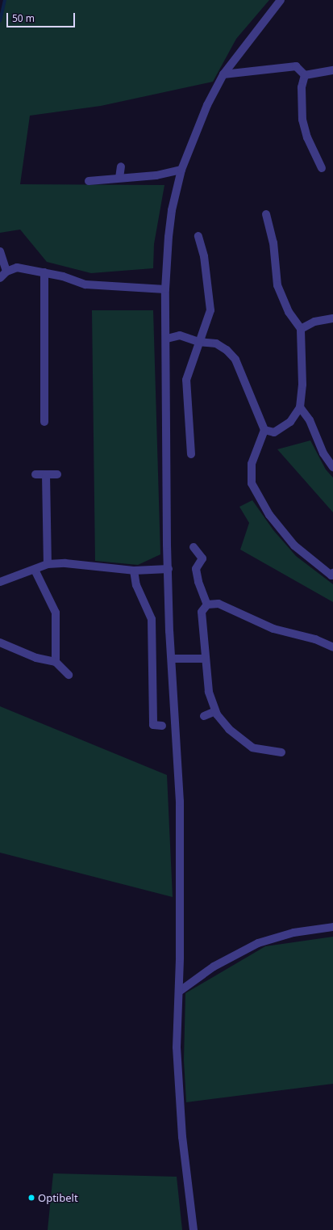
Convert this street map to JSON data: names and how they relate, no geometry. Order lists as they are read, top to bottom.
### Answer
{
  "places": ["Optibelt"],
  "scale_bar": "50 m"
}
